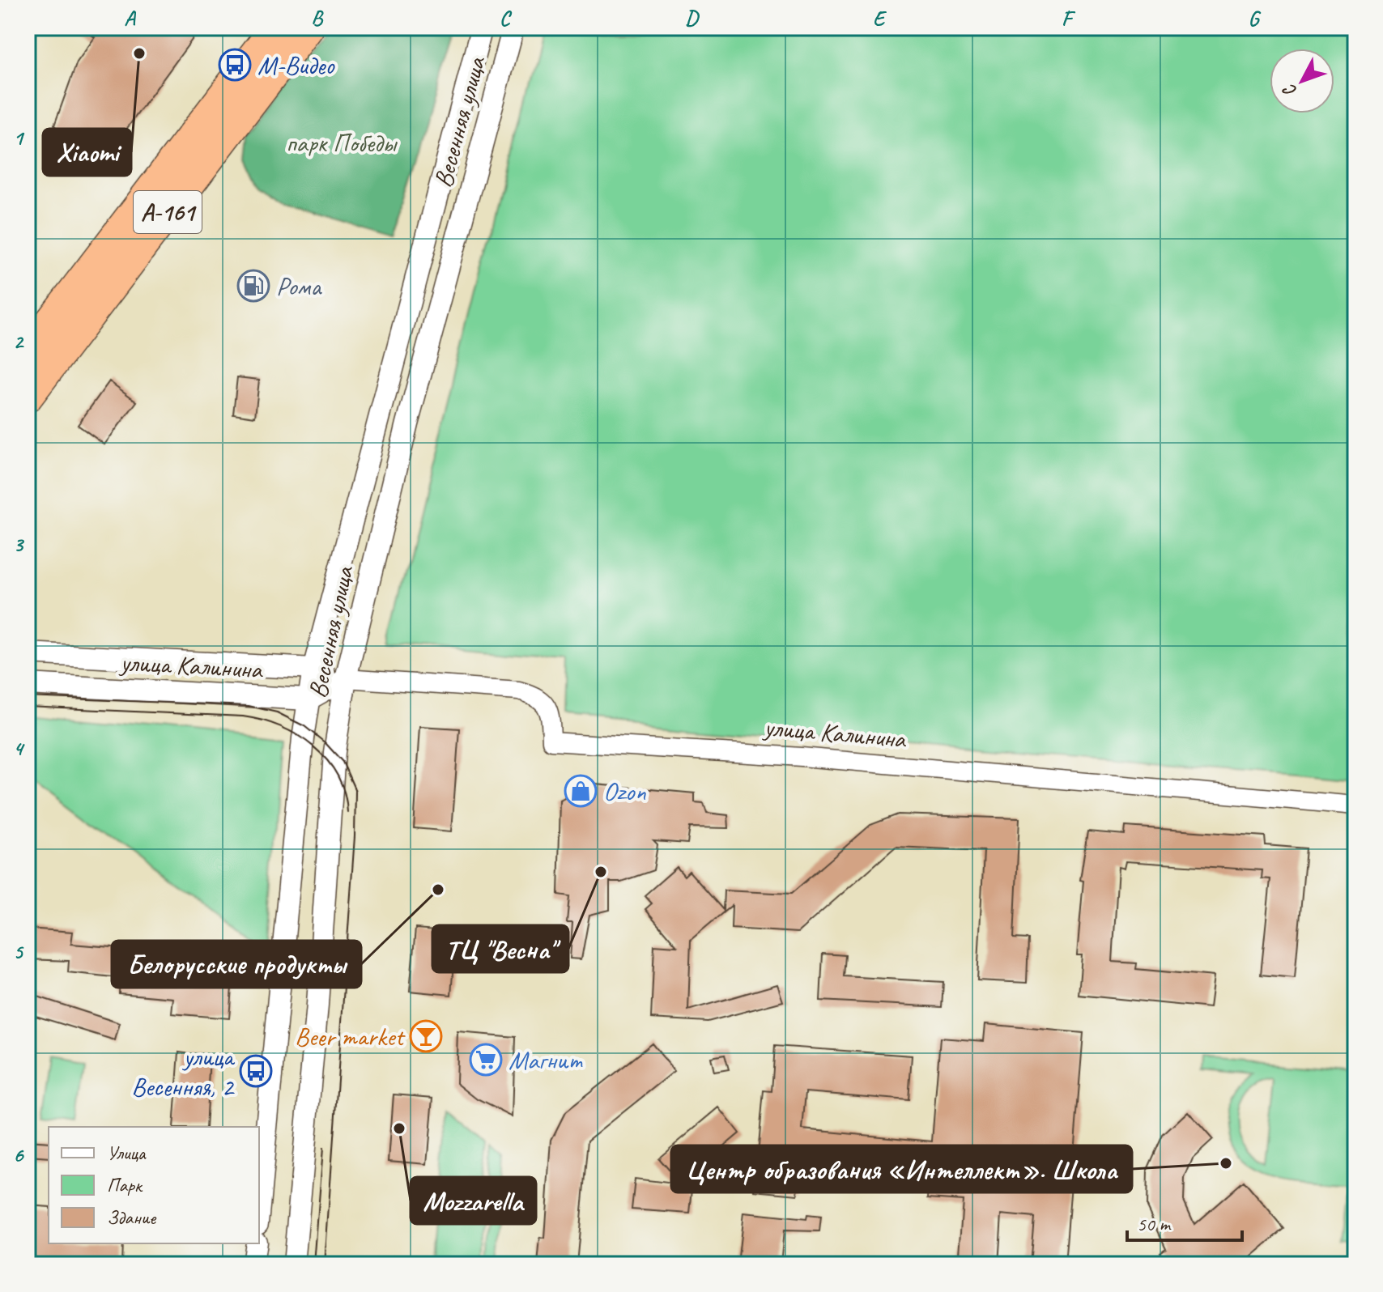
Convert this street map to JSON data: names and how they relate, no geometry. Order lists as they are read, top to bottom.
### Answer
{
  "streets": {
    "highway": ["А-161"],
    "street": ["Весенняя улица", "улица Калинина"]
  },
  "crossings": [
    ["Весенняя улица", "улица Калинина"]
  ],
  "parks": ["парк Победы"],
  "places": {
    "other": [
      "Xiaomi",
      "ТЦ \"Весна\"",
      "Белорусские продукты",
      "Mozzarella",
      "Центр образования «Интеллект». Школа"
    ],
    "bus stop": ["М-Видео", "улица Весенняя, 2"],
    "fuel station": ["Рома"],
    "shop": ["Ozon"],
    "bar": ["Beer market"],
    "supermarket": ["Магнит"]
  },
  "legend": ["Улица", "Парк", "Здание"],
  "scale_bar": "50 m",
  "north": "bottom left",
  "grid": {
    "columns": [
      "A",
      "B",
      "C",
      "D",
      "E",
      "F",
      "G"
    ],
    "rows": [
      "1",
      "2",
      "3",
      "4",
      "5",
      "6"
    ]
  }
}
